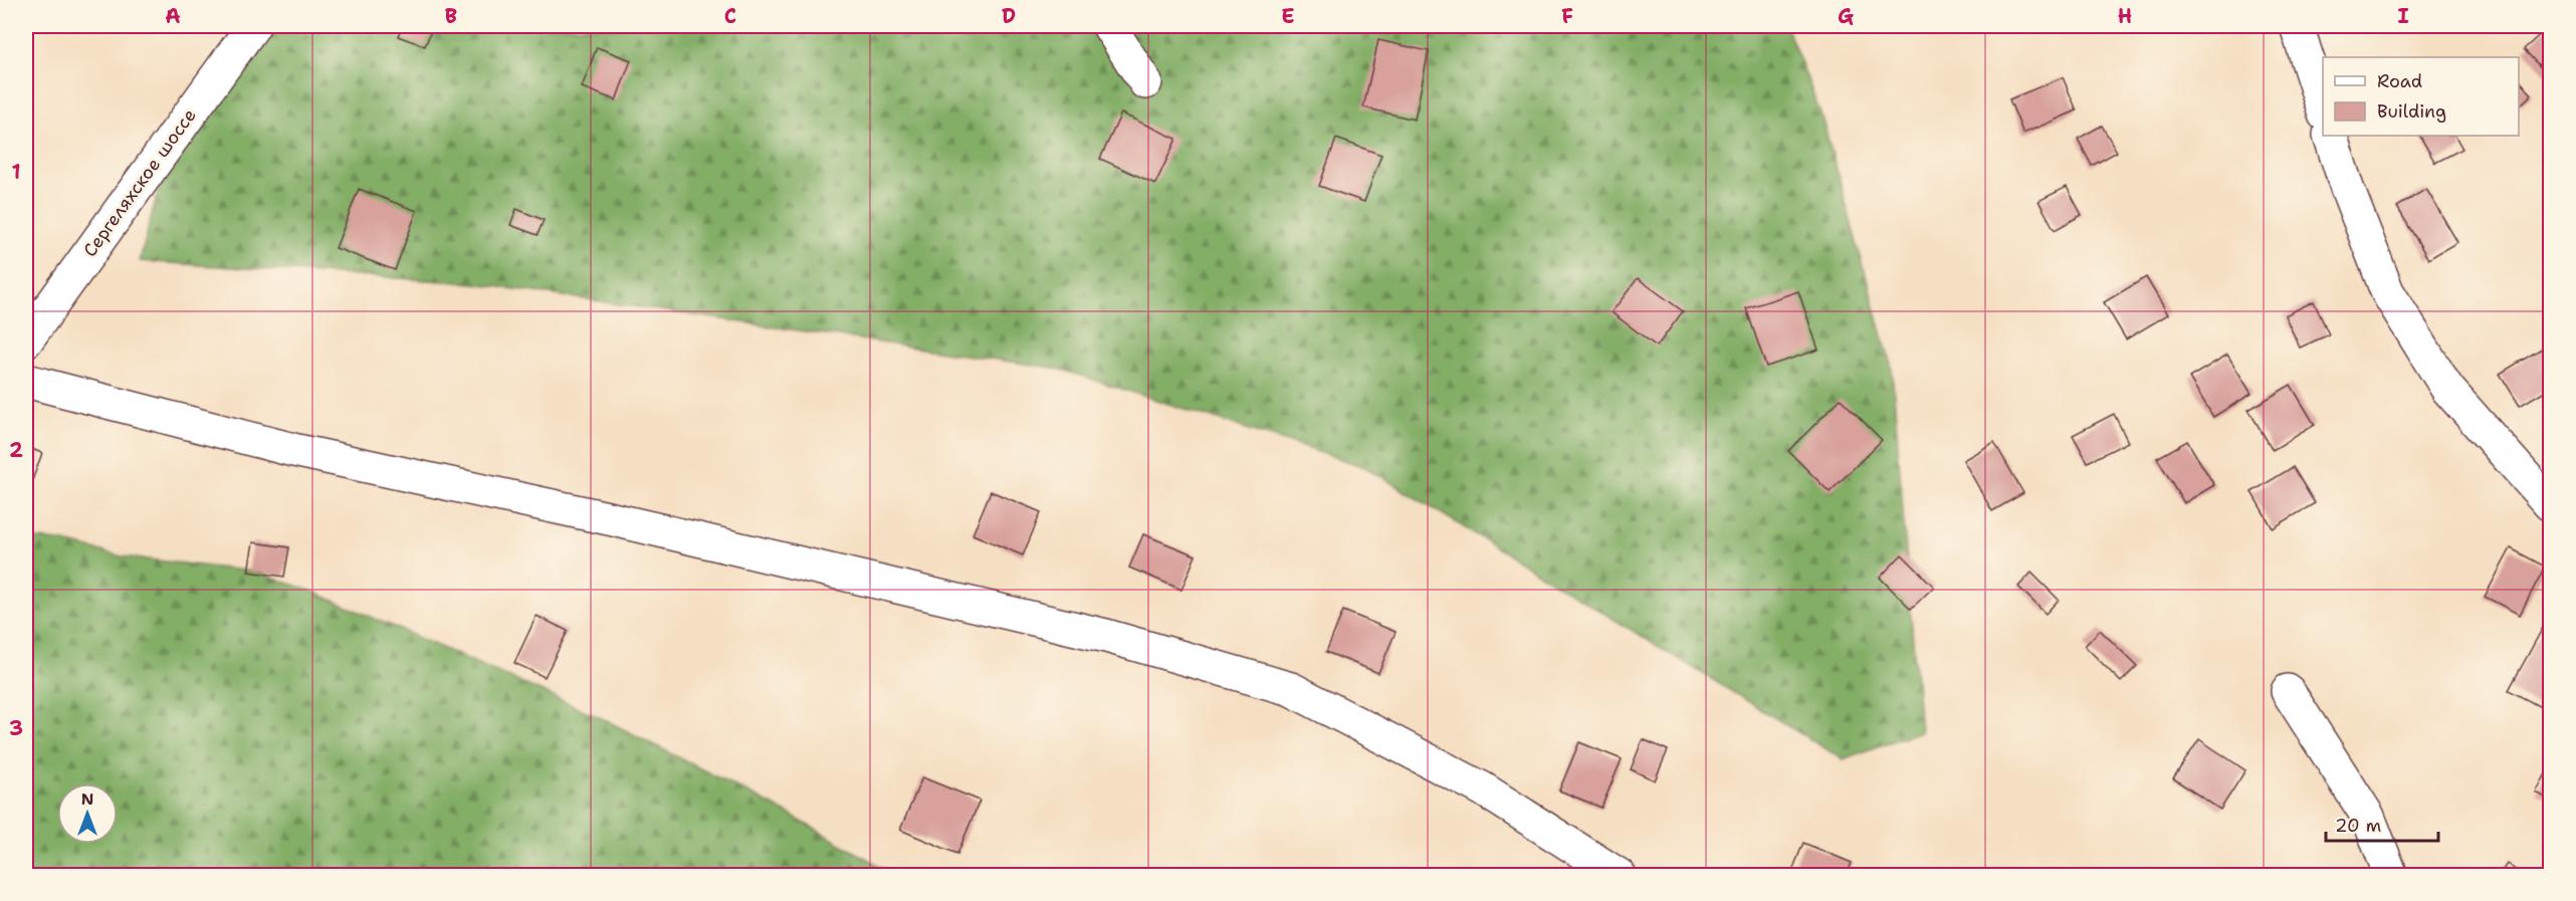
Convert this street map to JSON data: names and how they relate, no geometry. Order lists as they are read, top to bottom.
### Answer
{
  "streets": {
    "street": ["Сергеляхское шоссе"]
  },
  "legend": ["Road", "Building"],
  "scale_bar": "20 m",
  "north": "top",
  "grid": {
    "columns": [
      "A",
      "B",
      "C",
      "D",
      "E",
      "F",
      "G",
      "H",
      "I"
    ],
    "rows": ["1", "2", "3"]
  }
}
